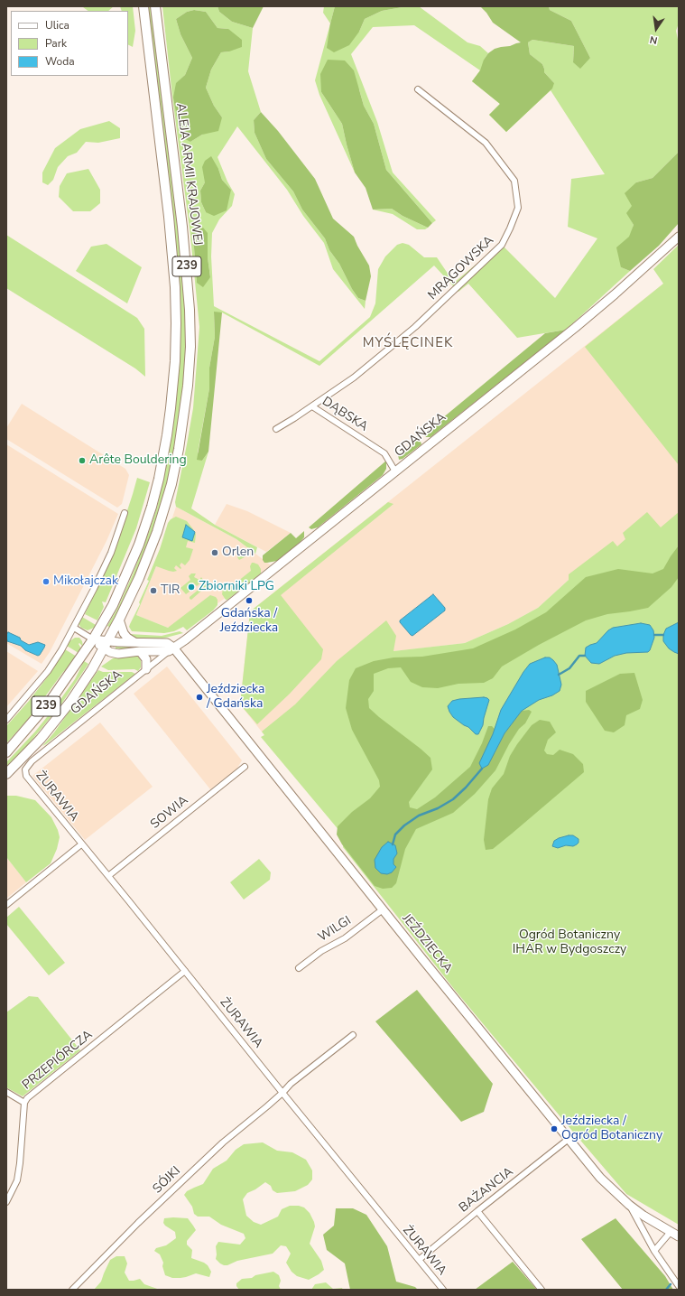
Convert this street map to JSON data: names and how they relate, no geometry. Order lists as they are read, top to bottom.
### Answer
{
  "streets": {
    "main road": [
      "ALEJA ARMII KRAJOWEJ",
      "239",
      "GDAŃSKA",
      "JEŹDZIECKA"
    ],
    "street": [
      "MRĄGOWSKA",
      "DĄBSKA",
      "ŻURAWIA",
      "SOWIA",
      "WILGI",
      "PRZEPIÓRCZA",
      "SÓJKI",
      "BAŻANCIA"
    ]
  },
  "crossings": [
    ["ALEJA ARMII KRAJOWEJ", "GDAŃSKA"],
    ["MRĄGOWSKA", "DĄBSKA"],
    ["DĄBSKA", "GDAŃSKA"],
    ["GDAŃSKA", "ŻURAWIA"],
    ["GDAŃSKA", "JEŹDZIECKA"],
    ["ŻURAWIA", "SOWIA"],
    ["ŻURAWIA", "PRZEPIÓRCZA"],
    ["ŻURAWIA", "SÓJKI"],
    ["ŻURAWIA", "BAŻANCIA"],
    ["WILGI", "JEŹDZIECKA"],
    ["JEŹDZIECKA", "BAŻANCIA"]
  ],
  "districts": ["MYŚLĘCINEK"],
  "parks": ["Ogród Botaniczny IHAR w Bydgoszczy"],
  "places": [
    "Arête Bouldering",
    "Orlen",
    "Mikołajczak",
    "Zbiorniki LPG",
    "TIR",
    "Gdańska / Jeździecka",
    "Jeździecka / Gdańska",
    "Jeździecka / Ogród Botaniczny"
  ],
  "legend": ["Ulica", "Park", "Woda"],
  "north": "bottom"
}
